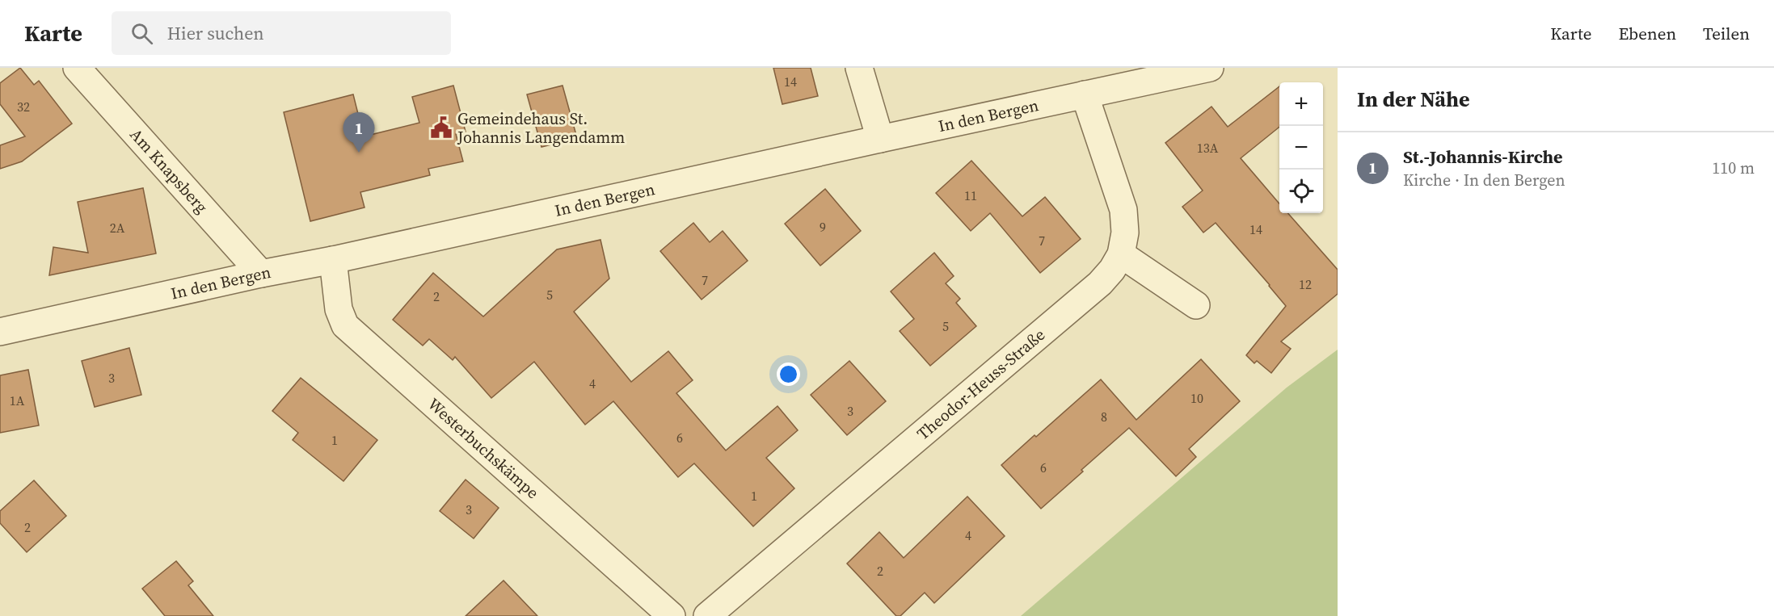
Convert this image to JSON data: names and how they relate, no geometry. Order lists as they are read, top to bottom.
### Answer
{
  "streets": {
    "street": [
      "In den Bergen",
      "Am Knapsberg",
      "Theodor-Heuss-Straße",
      "Westerbuchskämpe"
    ]
  },
  "crossings": [
    ["In den Bergen", "Am Knapsberg"],
    ["In den Bergen", "Theodor-Heuss-Straße"],
    ["In den Bergen", "Westerbuchskämpe"]
  ],
  "places": {
    "public building": ["Gemeindehaus St. Johannis Langendamm"]
  },
  "house_numbers": [
    "14",
    "32",
    "13A",
    "11",
    "9",
    "2A",
    "14",
    "7",
    "7",
    "12",
    "5",
    "2",
    "5",
    "3",
    "4",
    "10",
    "1A",
    "3",
    "8",
    "6",
    "1",
    "6",
    "1",
    "3",
    "2",
    "4",
    "2"
  ],
  "page": {
    "header": "Karte",
    "search": "Hier suchen",
    "nav": ["Karte", "Ebenen", "Teilen"],
    "heading": "In der Nähe",
    "map_buttons": ["+", "−"],
    "pins": "1",
    "list": [
      {
        "mark": "1",
        "name": "St.-Johannis-Kirche",
        "note": "Kirche · In den Bergen",
        "value": "110 m"
      }
    ]
  }
}
